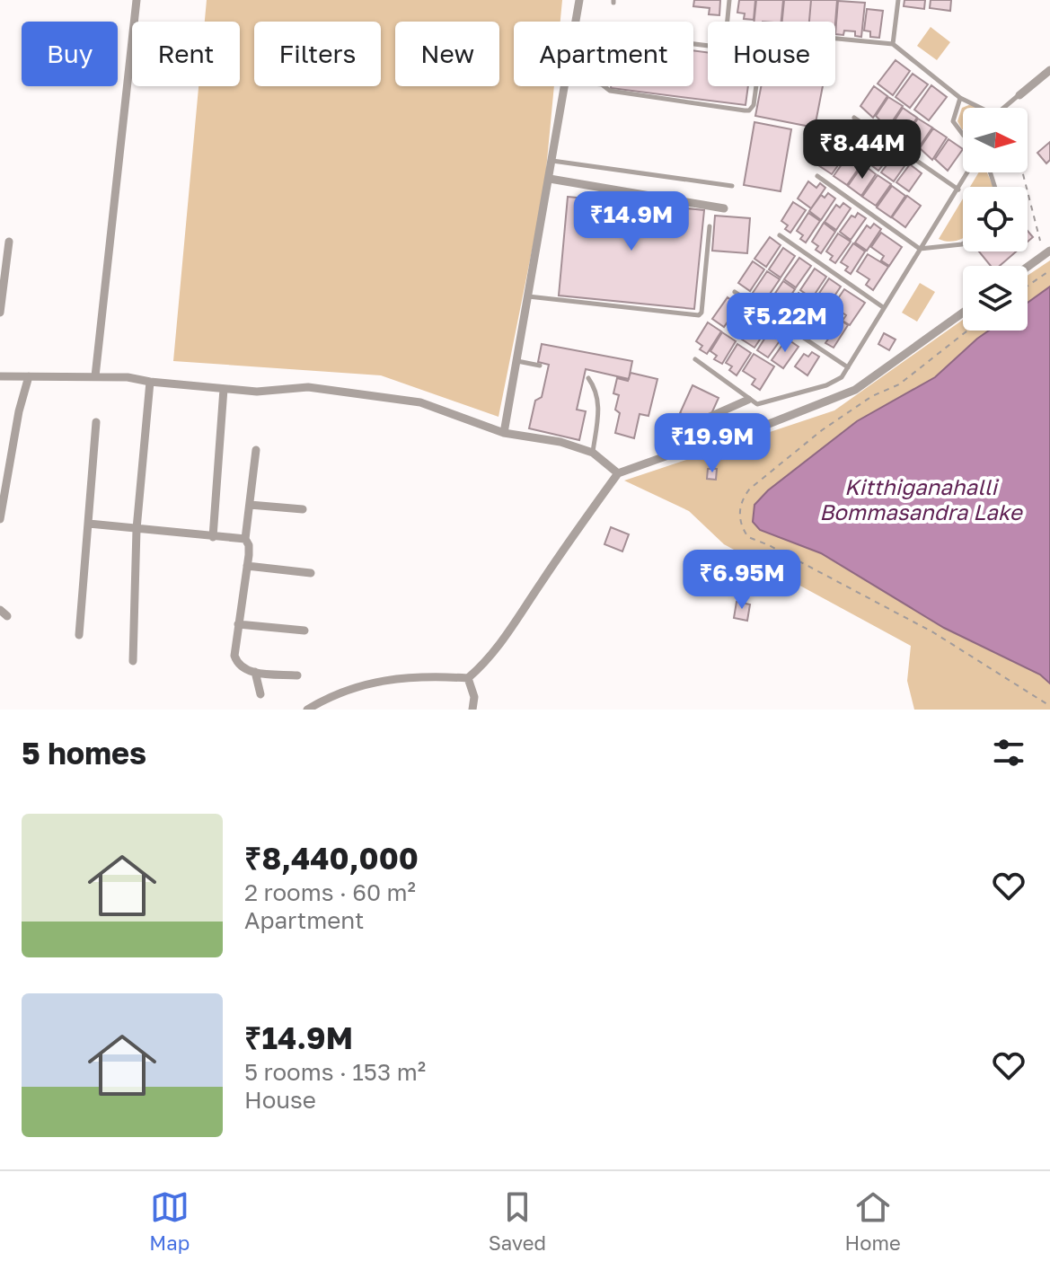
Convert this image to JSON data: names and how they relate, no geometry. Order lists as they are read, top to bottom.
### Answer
{
  "water": ["Kitthiganahalli Bommasandra Lake"],
  "north": "right",
  "page": {
    "chip": [
      "Buy",
      "Rent",
      "Filters",
      "New",
      "Apartment",
      "House"
    ],
    "price": [
      "₹8.44M",
      "₹14.9M",
      "₹5.22M",
      "₹19.9M",
      "₹6.95M"
    ],
    "heading": "5 homes",
    "list": [
      {
        "name": "₹8,440,000",
        "note": "2 rooms · 60 m² · Apartment"
      },
      {
        "name": "₹14.9M",
        "note": "5 rooms · 153 m² · House"
      }
    ],
    "tabs": ["Map", "Saved", "Home"]
  }
}
